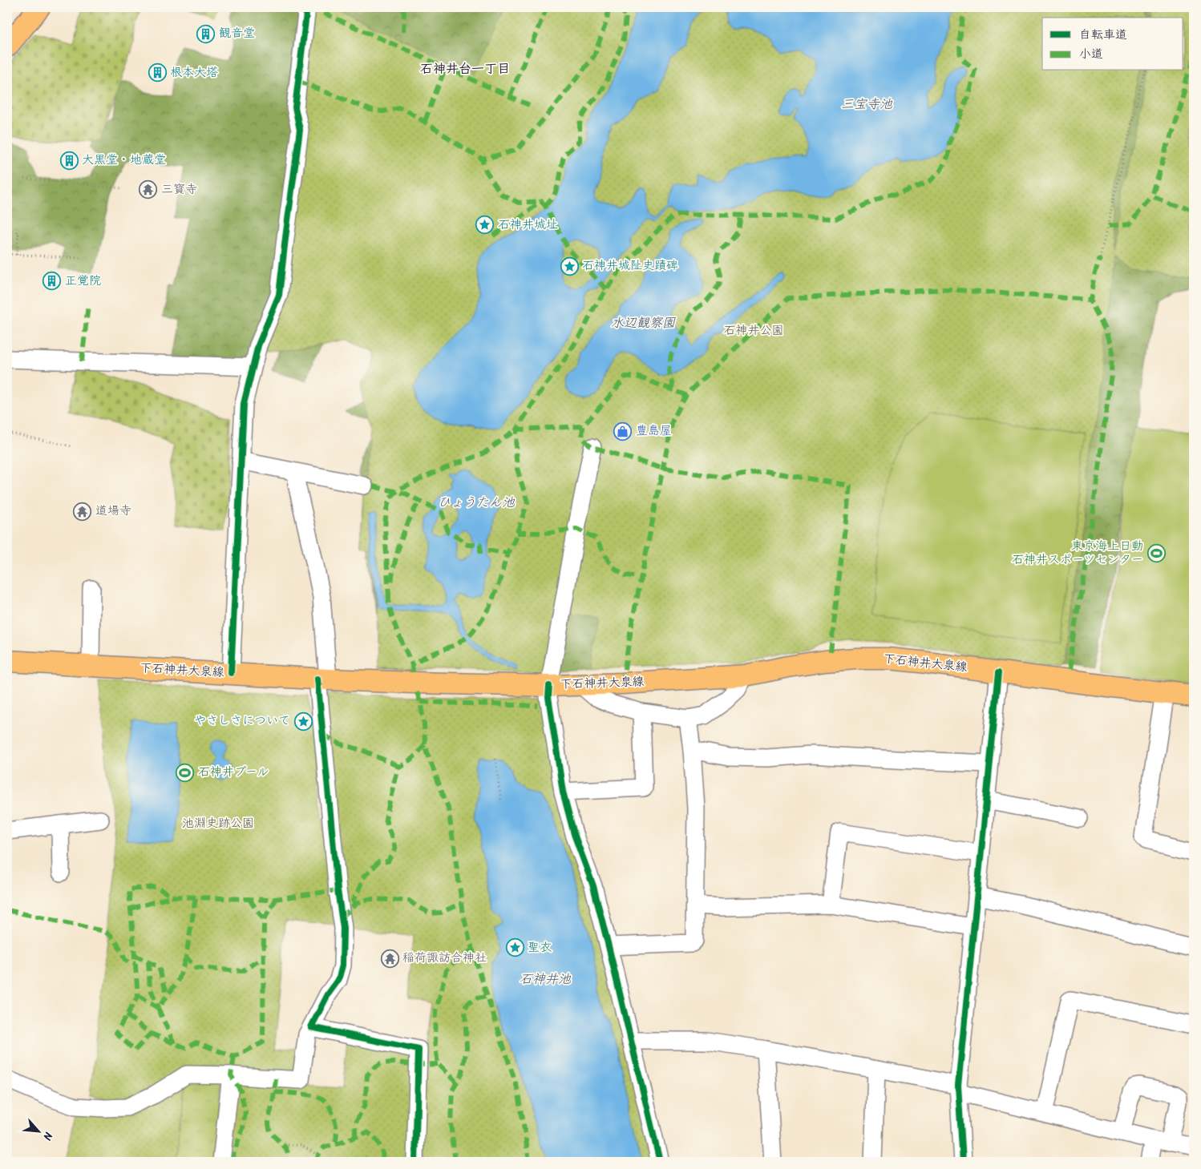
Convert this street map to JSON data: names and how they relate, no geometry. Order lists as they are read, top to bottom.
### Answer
{
  "streets": {
    "main road": ["下石神井大泉線"]
  },
  "districts": ["石神井台一丁目"],
  "water": [
    "三宝寺池",
    "水辺観察園",
    "ひょうたん池",
    "石神井池"
  ],
  "parks": ["石神井公園", "池淵史跡公園"],
  "places": {
    "building": [
      "観音堂",
      "根本大塔",
      "大黒堂・地蔵堂",
      "正覚院"
    ],
    "temple": ["三寳寺", "道場寺", "稲荷諏訪合神社"],
    "place": [
      "石神井城址",
      "石神井城阯史蹟碑",
      "やさしさについて",
      "聖衣"
    ],
    "shop": ["豊島屋"],
    "sports": ["東京海上日動 石神井スポーツセンター", "石神井プール"]
  },
  "legend": ["自転車道", "小道"],
  "north": "bottom right"
}
